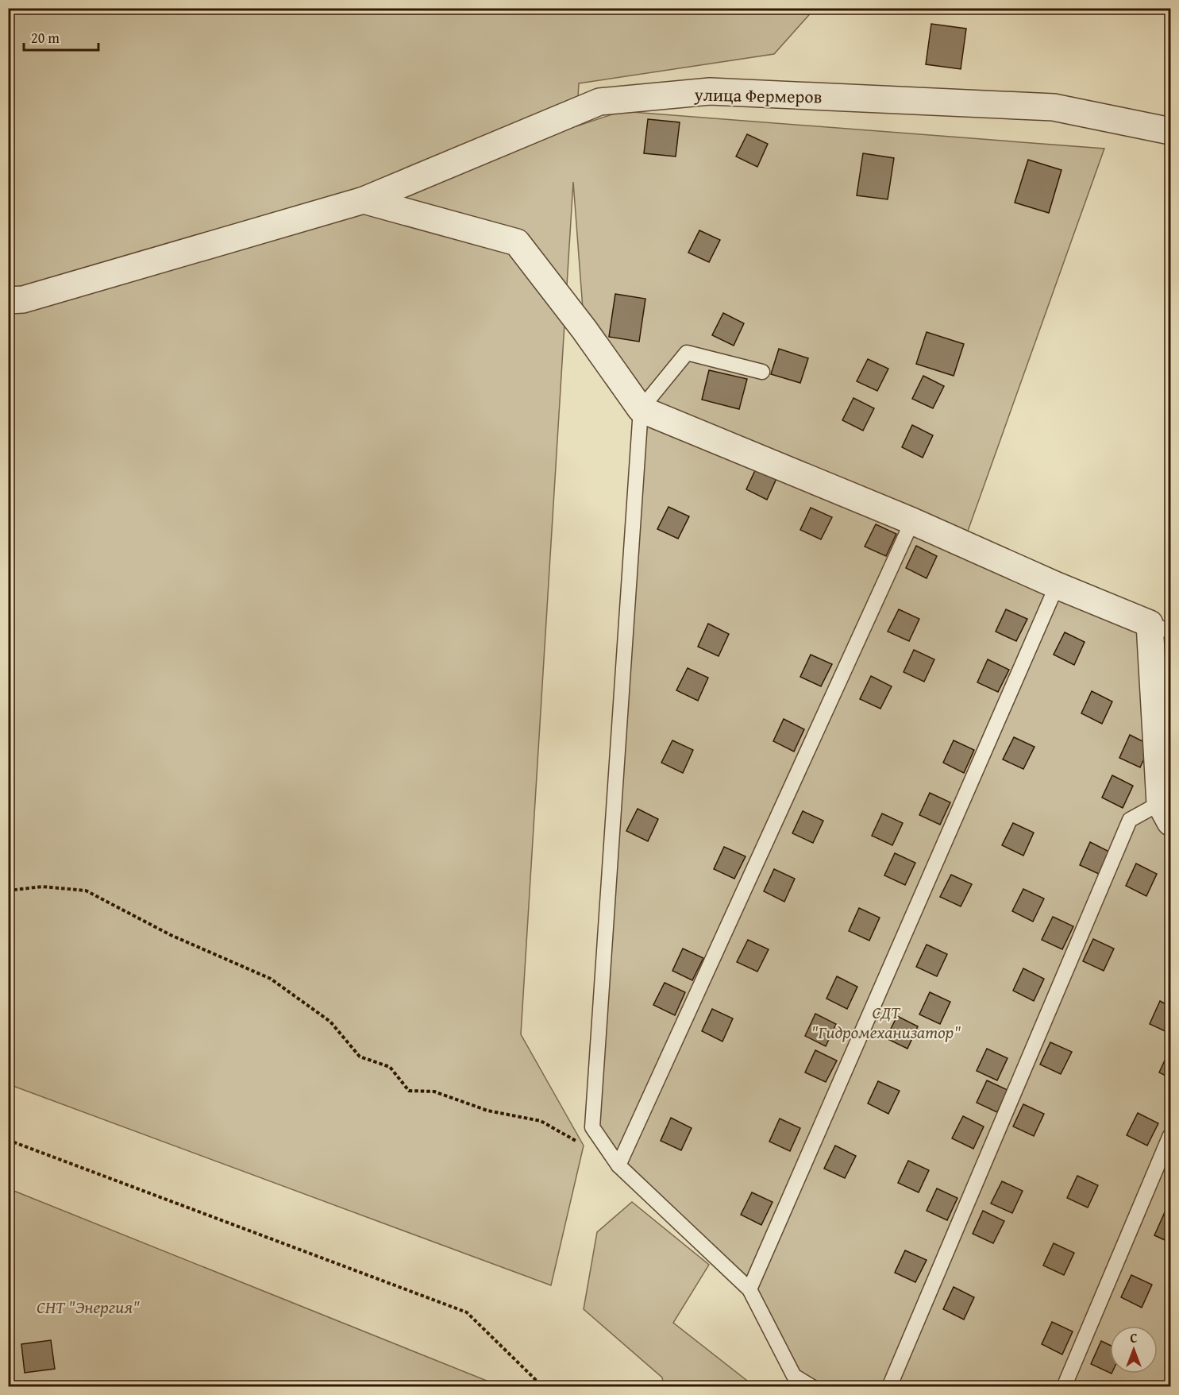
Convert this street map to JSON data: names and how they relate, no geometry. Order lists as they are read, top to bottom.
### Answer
{
  "streets": {
    "street": ["улица Фермеров"]
  },
  "parks": ["СДТ \"Гидромеханизатор\"", "СНТ \"Энергия\""],
  "scale_bar": "20 m",
  "north": "top"
}
